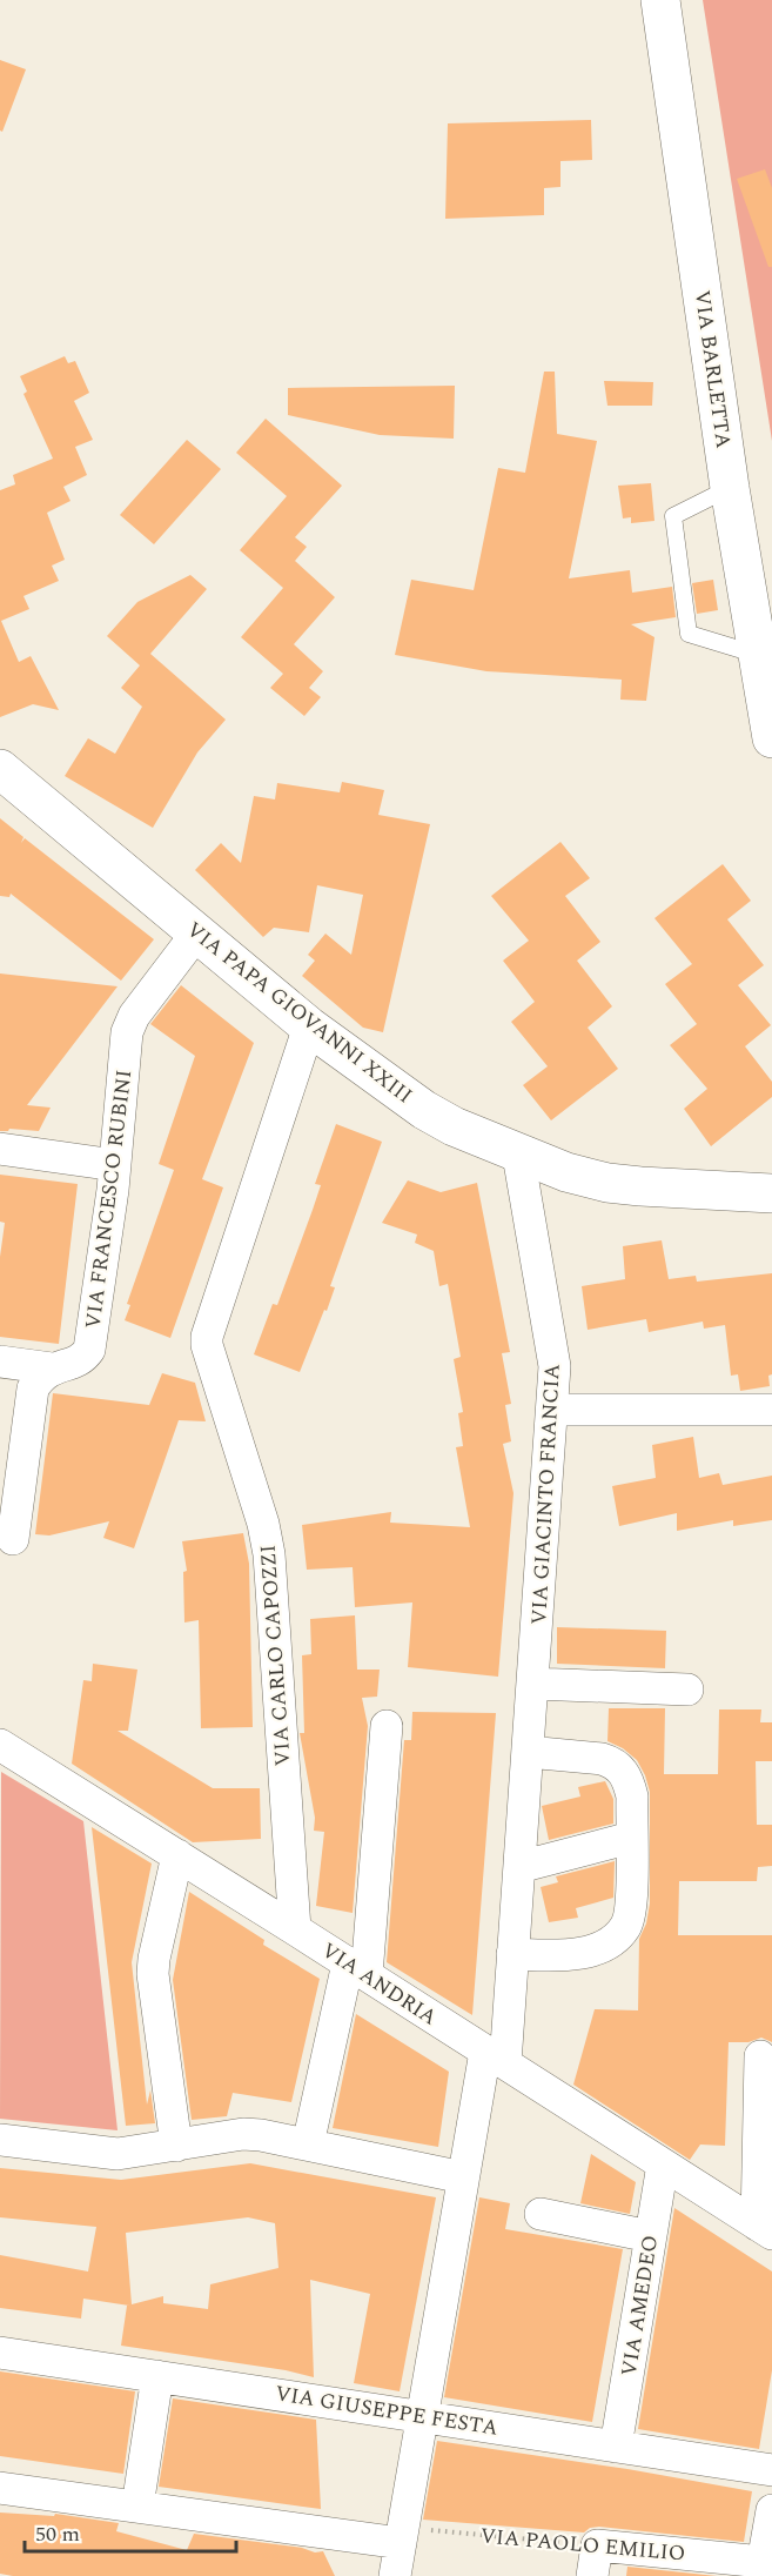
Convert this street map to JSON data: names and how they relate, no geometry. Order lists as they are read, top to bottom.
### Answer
{
  "streets": {
    "main road": ["VIA BARLETTA", "VIA PAPA GIOVANNI XXIII"],
    "street": [
      "VIA FRANCESCO RUBINI",
      "VIA GIACINTO FRANCIA",
      "VIA CARLO CAPOZZI",
      "VIA ANDRIA",
      "VIA AMEDEO",
      "VIA GIUSEPPE FESTA",
      "VIA PAOLO EMILIO"
    ]
  },
  "crossings": [
    ["VIA PAPA GIOVANNI XXIII", "VIA FRANCESCO RUBINI"],
    ["VIA PAPA GIOVANNI XXIII", "VIA GIACINTO FRANCIA"],
    ["VIA PAPA GIOVANNI XXIII", "VIA CARLO CAPOZZI"],
    ["VIA GIACINTO FRANCIA", "VIA ANDRIA"],
    ["VIA GIACINTO FRANCIA", "VIA GIUSEPPE FESTA"],
    ["VIA GIACINTO FRANCIA", "VIA PAOLO EMILIO"],
    ["VIA CARLO CAPOZZI", "VIA ANDRIA"],
    ["VIA ANDRIA", "VIA AMEDEO"],
    ["VIA AMEDEO", "VIA GIUSEPPE FESTA"]
  ],
  "scale_bar": "50 m"
}
